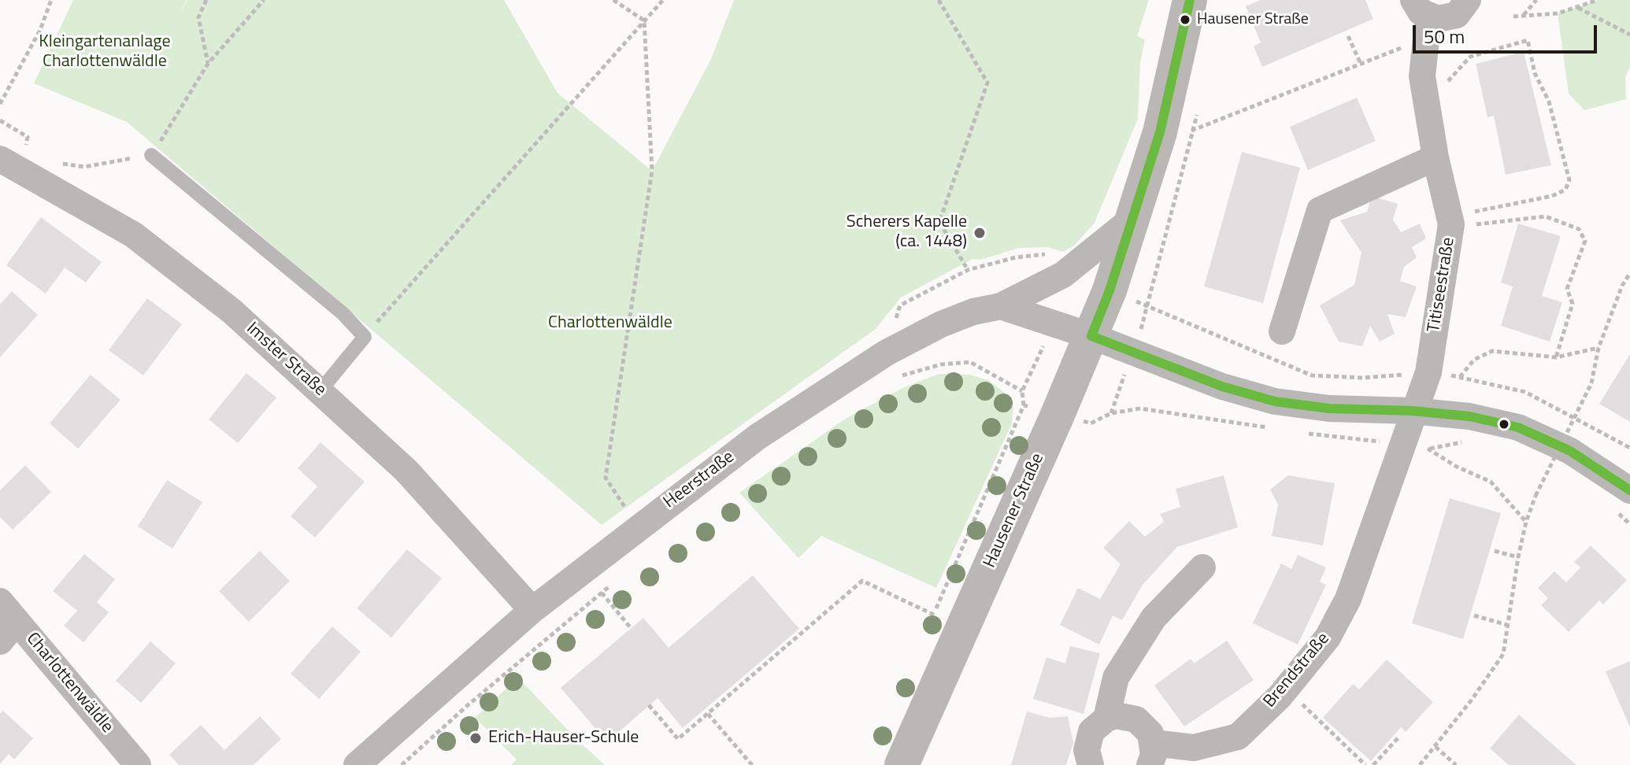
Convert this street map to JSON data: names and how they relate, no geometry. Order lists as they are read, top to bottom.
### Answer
{
  "streets": {
    "main road": ["Hausener Straße"],
    "street": [
      "Titiseestraße",
      "Imster Straße",
      "Heerstraße",
      "Brendstraße",
      "Charlottenwäldle"
    ]
  },
  "crossings": [
    ["Titiseestraße", "Brendstraße"],
    ["Imster Straße", "Heerstraße"],
    ["Heerstraße", "Hausener Straße"]
  ],
  "parks": ["Kleingartenanlage Charlottenwäldle", "Charlottenwäldle"],
  "places": ["Hausener Straße", "Scherers Kapelle (ca. 1448)", "Erich-Hauser-Schule"],
  "scale_bar": "50 m"
}
